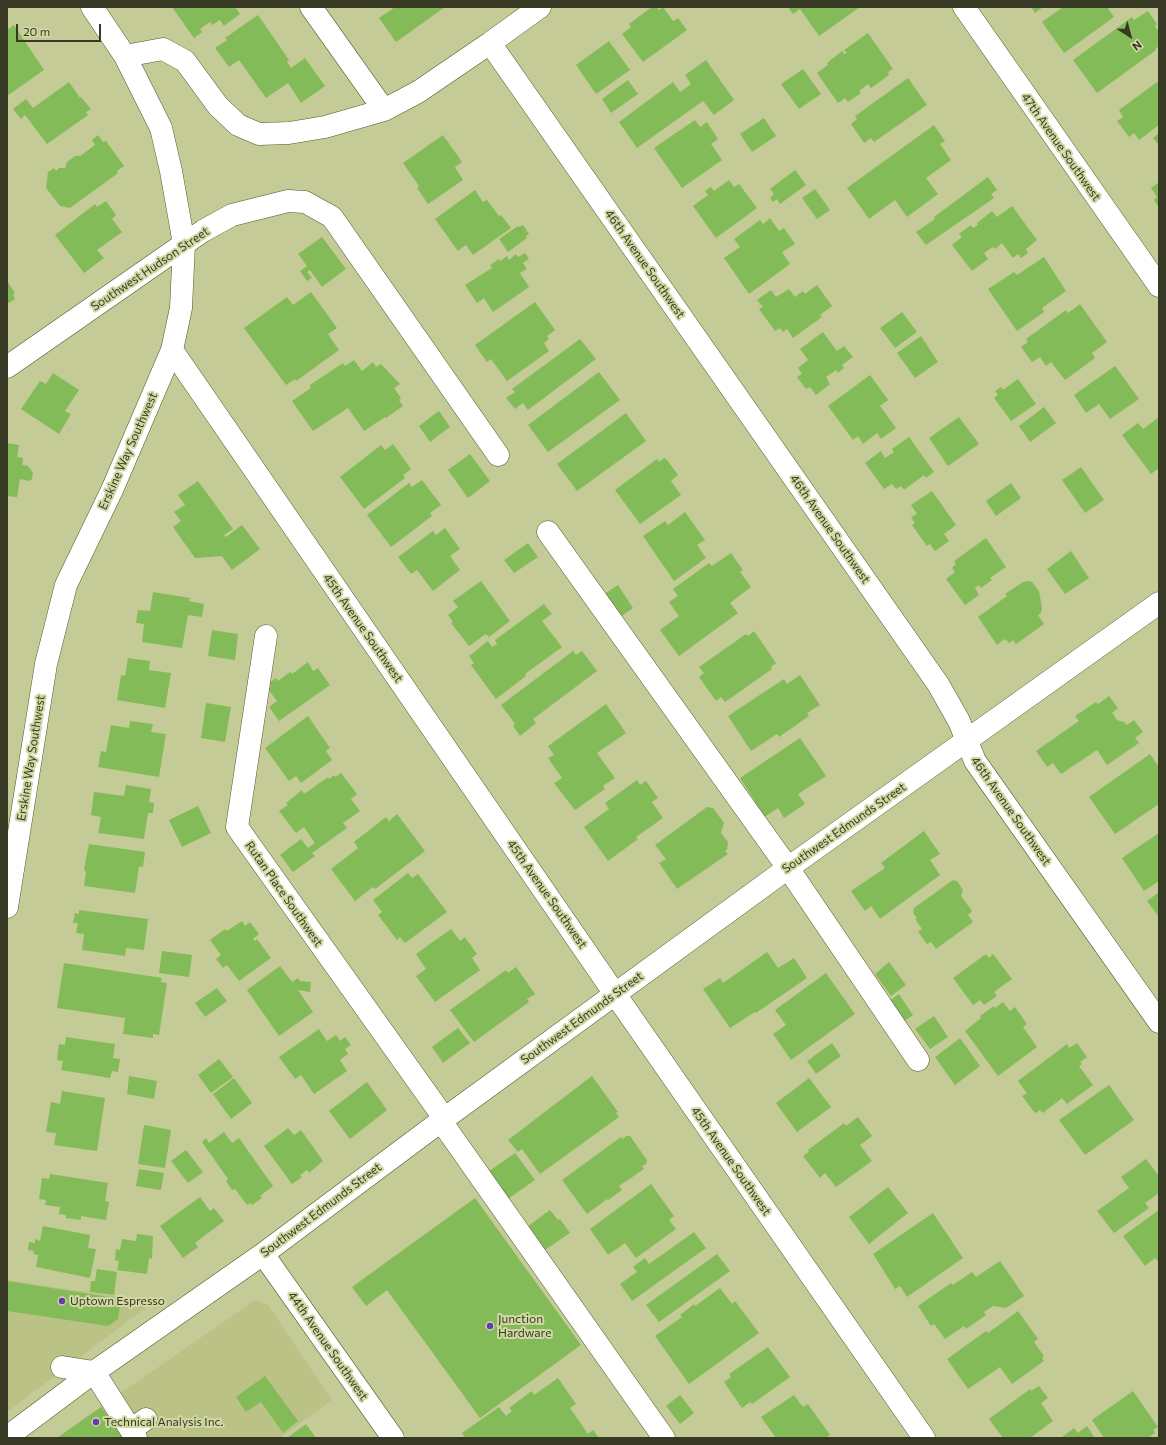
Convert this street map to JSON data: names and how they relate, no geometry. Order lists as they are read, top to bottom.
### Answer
{
  "streets": {
    "street": [
      "47th Avenue Southwest",
      "46th Avenue Southwest",
      "Southwest Hudson Street",
      "Erskine Way Southwest",
      "45th Avenue Southwest",
      "Southwest Edmunds Street",
      "Rutan Place Southwest",
      "44th Avenue Southwest"
    ]
  },
  "crossings": [
    ["46th Avenue Southwest", "Southwest Edmunds Street"],
    ["Southwest Hudson Street", "Erskine Way Southwest"],
    ["Erskine Way Southwest", "45th Avenue Southwest"],
    ["45th Avenue Southwest", "Southwest Edmunds Street"],
    ["Southwest Edmunds Street", "Rutan Place Southwest"],
    ["Southwest Edmunds Street", "44th Avenue Southwest"]
  ],
  "places": ["Uptown Espresso", "Junction Hardware", "Technical Analysis Inc."],
  "scale_bar": "20 m",
  "north": "bottom right"
}
